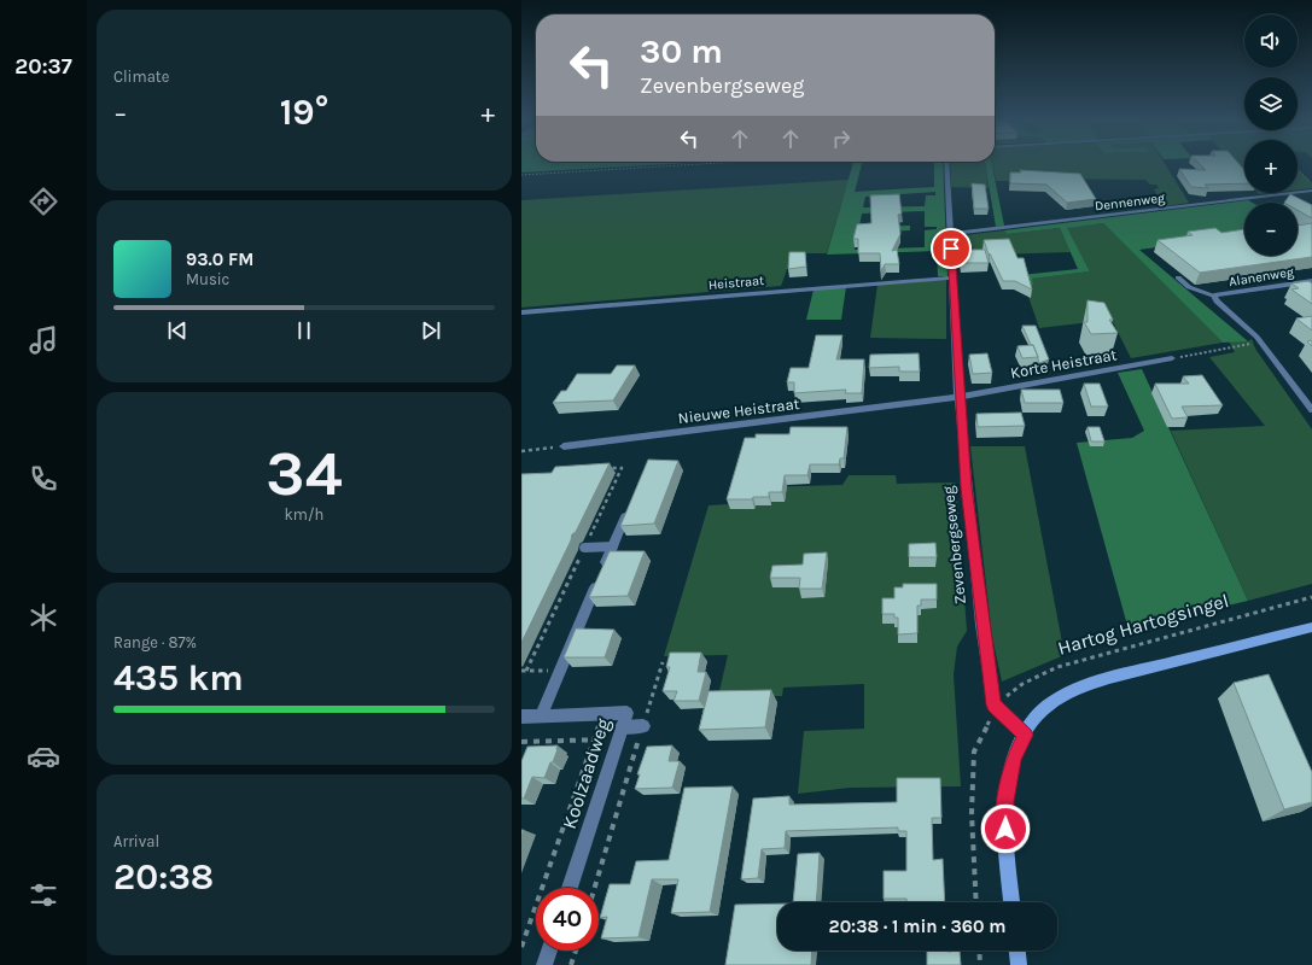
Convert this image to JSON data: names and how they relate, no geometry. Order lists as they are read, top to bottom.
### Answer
{
  "streets": {
    "street": [
      "Dennenweg",
      "Alanenweg",
      "Heistraat",
      "Korte Heistraat",
      "Nieuwe Heistraat",
      "Zevenbergseweg",
      "Koolzaadweg"
    ],
    "path": ["Hartog Hartogsingel"]
  },
  "crossings": [
    ["Dennenweg", "Zevenbergseweg"],
    ["Heistraat", "Zevenbergseweg"],
    ["Korte Heistraat", "Nieuwe Heistraat"],
    ["Korte Heistraat", "Zevenbergseweg"],
    ["Nieuwe Heistraat", "Zevenbergseweg"],
    ["Zevenbergseweg", "Hartog Hartogsingel"]
  ],
  "page": {
    "tabs": "20:37",
    "tile": [
      "Climate",
      ["34", "km/h"],
      ["Range · 87%", "435 km"],
      ["Arrival", "20:38"]
    ],
    "map_buttons": ["+", "−"],
    "turn": ["30 m", "Zevenbergseweg"],
    "heat": ["−", "19°", "+"],
    "song": ["93.0 FM", "Music"],
    "limit": "40",
    "trip": "20:38 · 1 min · 360 m"
  }
}
